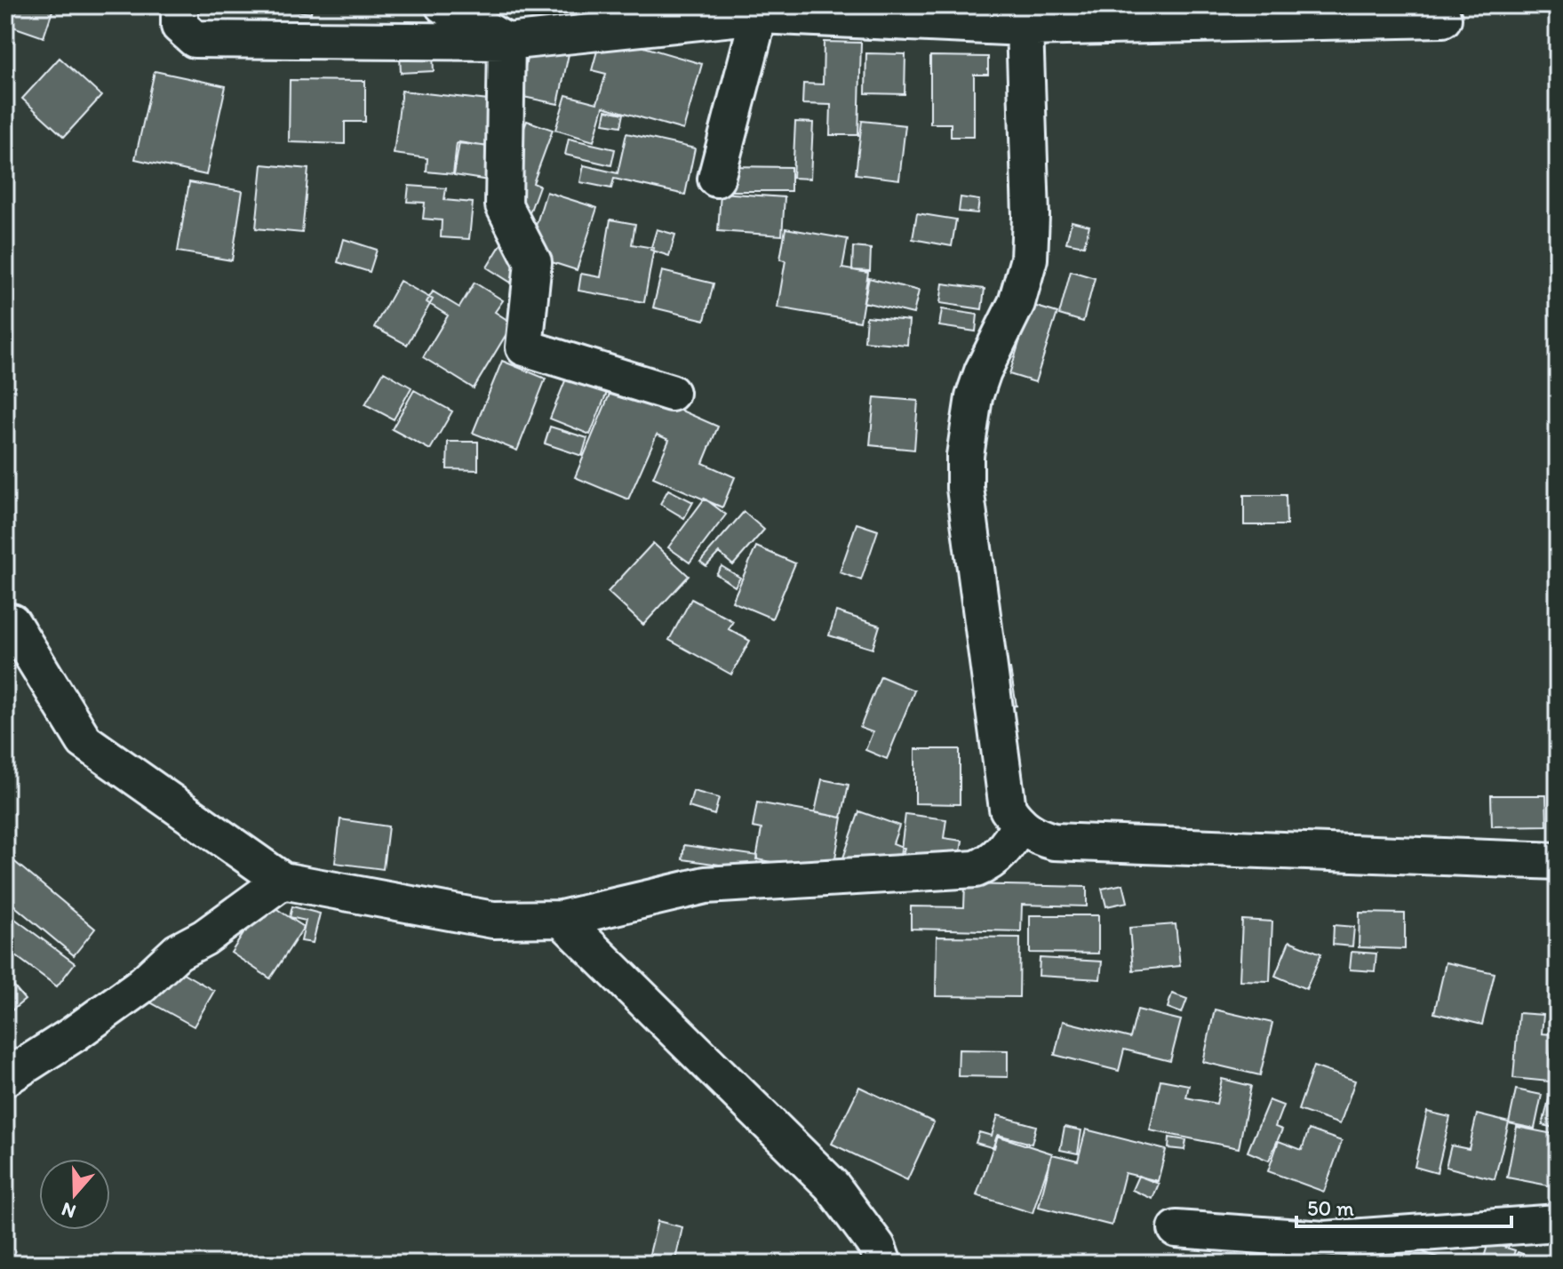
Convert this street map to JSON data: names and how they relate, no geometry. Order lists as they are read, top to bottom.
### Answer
{
  "scale_bar": "50 m",
  "north": "bottom"
}
